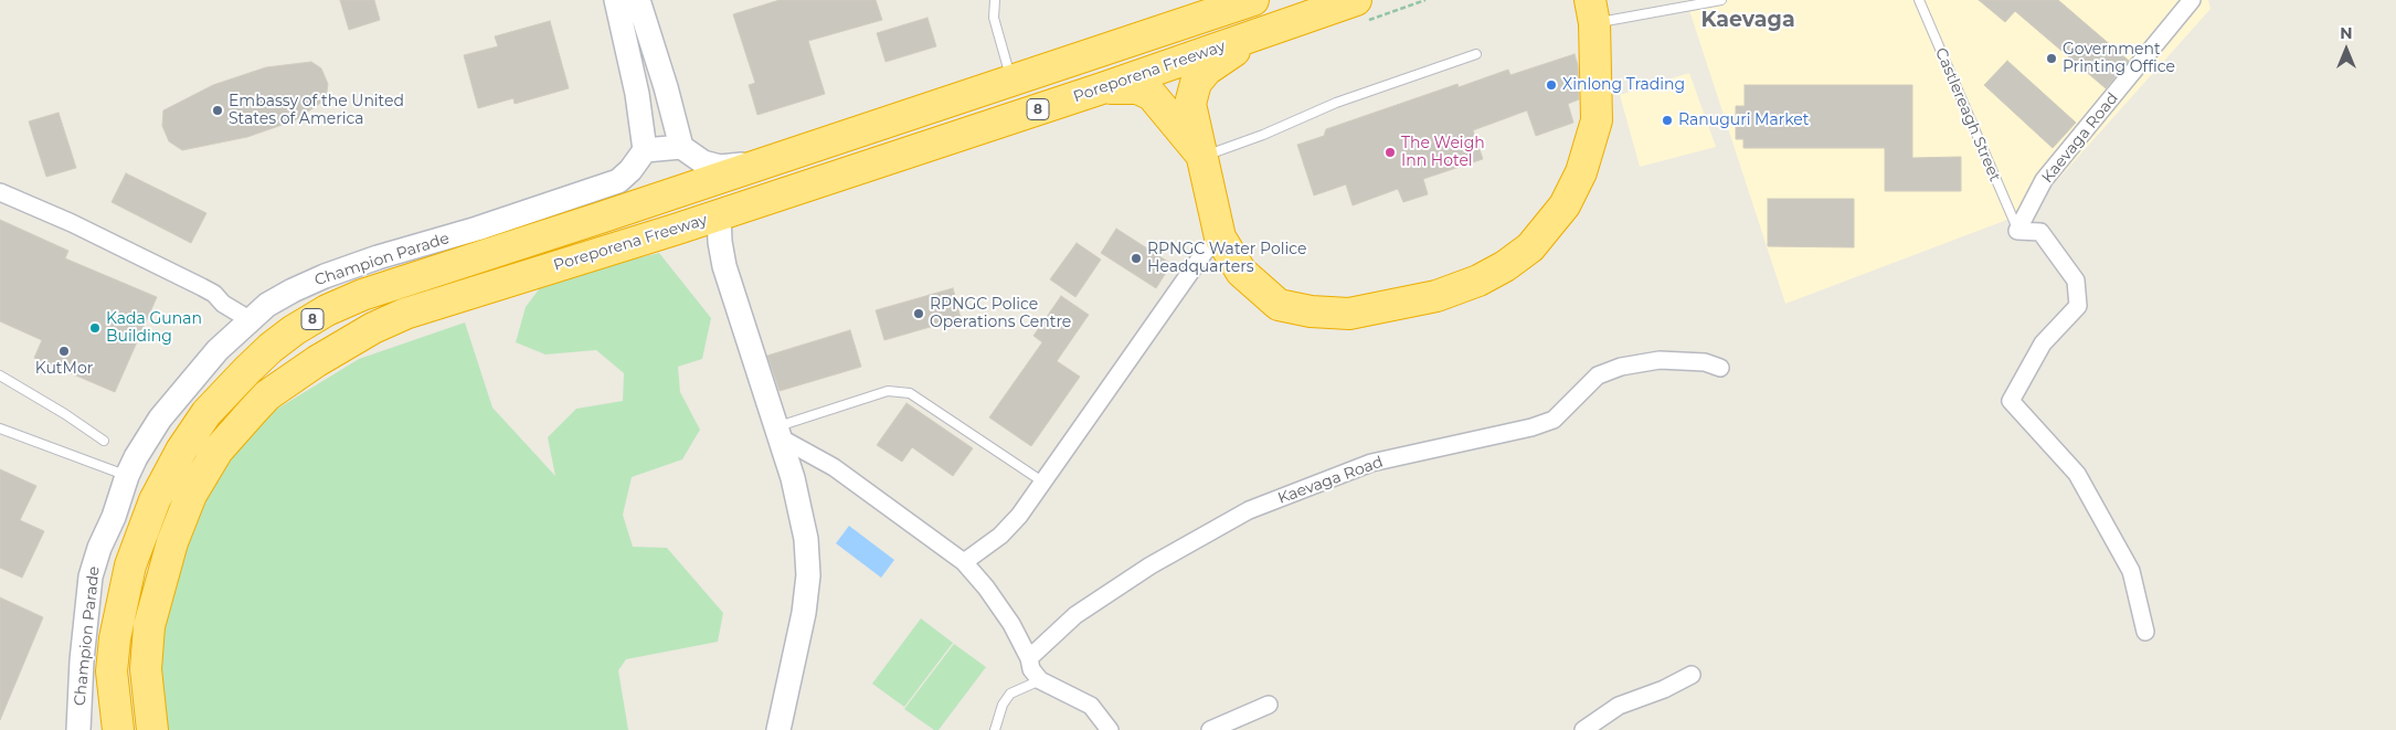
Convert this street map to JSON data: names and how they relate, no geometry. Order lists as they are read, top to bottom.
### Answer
{
  "streets": {
    "highway": ["Poreporena Freeway", "8"],
    "main road": ["Champion Parade"],
    "street": ["Kaevaga Road"],
    "lane": ["Castlereagh Street"]
  },
  "crossings": [
    ["Castlereagh Street", "Kaevaga Road"]
  ],
  "districts": ["Kaevaga"],
  "places": [
    "Government Printing Office",
    "Xinlong Trading",
    "Embassy of the United States of America",
    "Ranuguri Market",
    "The Weigh Inn Hotel",
    "RPNGC Water Police Headquarters",
    "RPNGC Police Operations Centre",
    "Kada Gunan Building",
    "KutMor"
  ],
  "north": "top"
}
